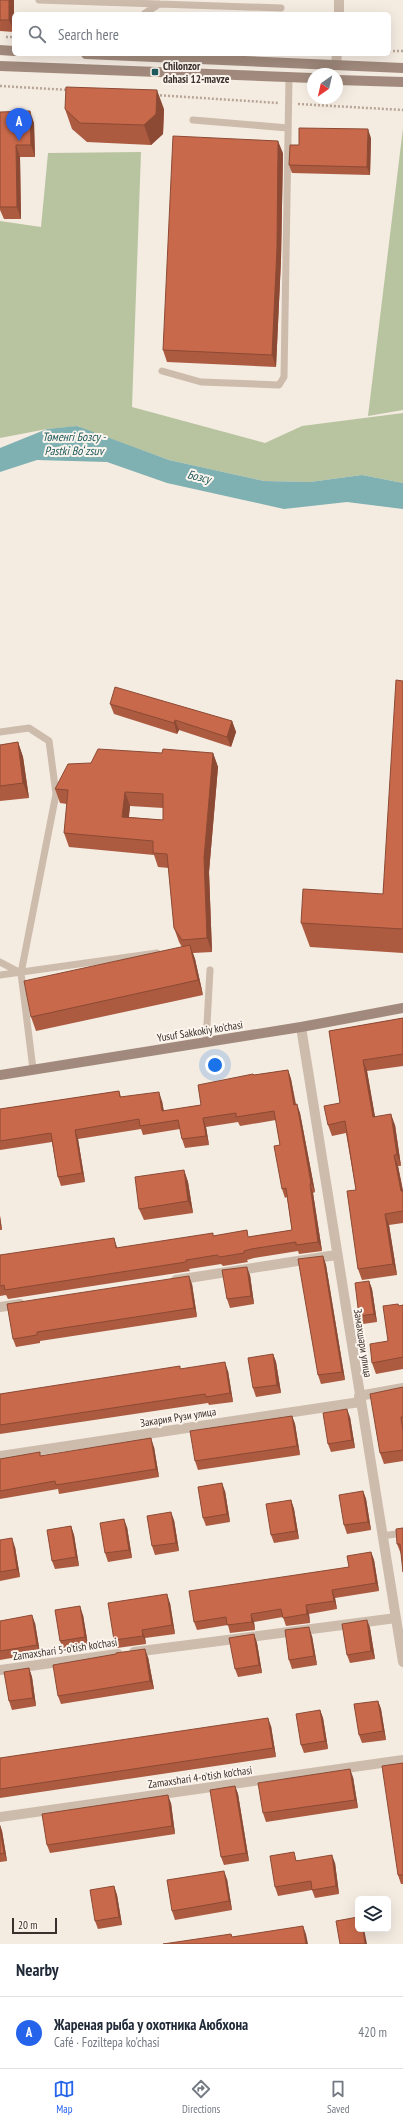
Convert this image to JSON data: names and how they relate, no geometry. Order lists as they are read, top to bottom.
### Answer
{
  "streets": {
    "main road": ["Yusuf Sakkokiy ko'chasi"],
    "street": [
      "Замахшари улица",
      "Закария Рузи улица",
      "Zamaxshari 5-o'tish ko'chasi",
      "Zamaxshari 4-o'tish ko'chasi"
    ]
  },
  "crossings": [
    ["Yusuf Sakkokiy ko'chasi", "Замахшари улица"],
    ["Замахшари улица", "Закария Рузи улица"],
    ["Замахшари улица", "Zamaxshari 5-o'tish ko'chasi"]
  ],
  "water": ["Төменгі Бозсу - Pastki Boʻzsuv", "Бозсу"],
  "places": {
    "transit": ["Chilonzor dahasi 12-mavze"]
  },
  "scale_bar": "20 m",
  "north": "bottom left",
  "page": {
    "search": "Search here",
    "pins": "A",
    "scale": "20 m",
    "heading": "Nearby",
    "list": [
      {
        "mark": "A",
        "name": "Жареная рыба у охотника Аюбхона",
        "note": "Café · Foziltepa ko'chasi",
        "value": "420 m"
      }
    ],
    "nav": ["Map", "Directions", "Saved"]
  }
}
